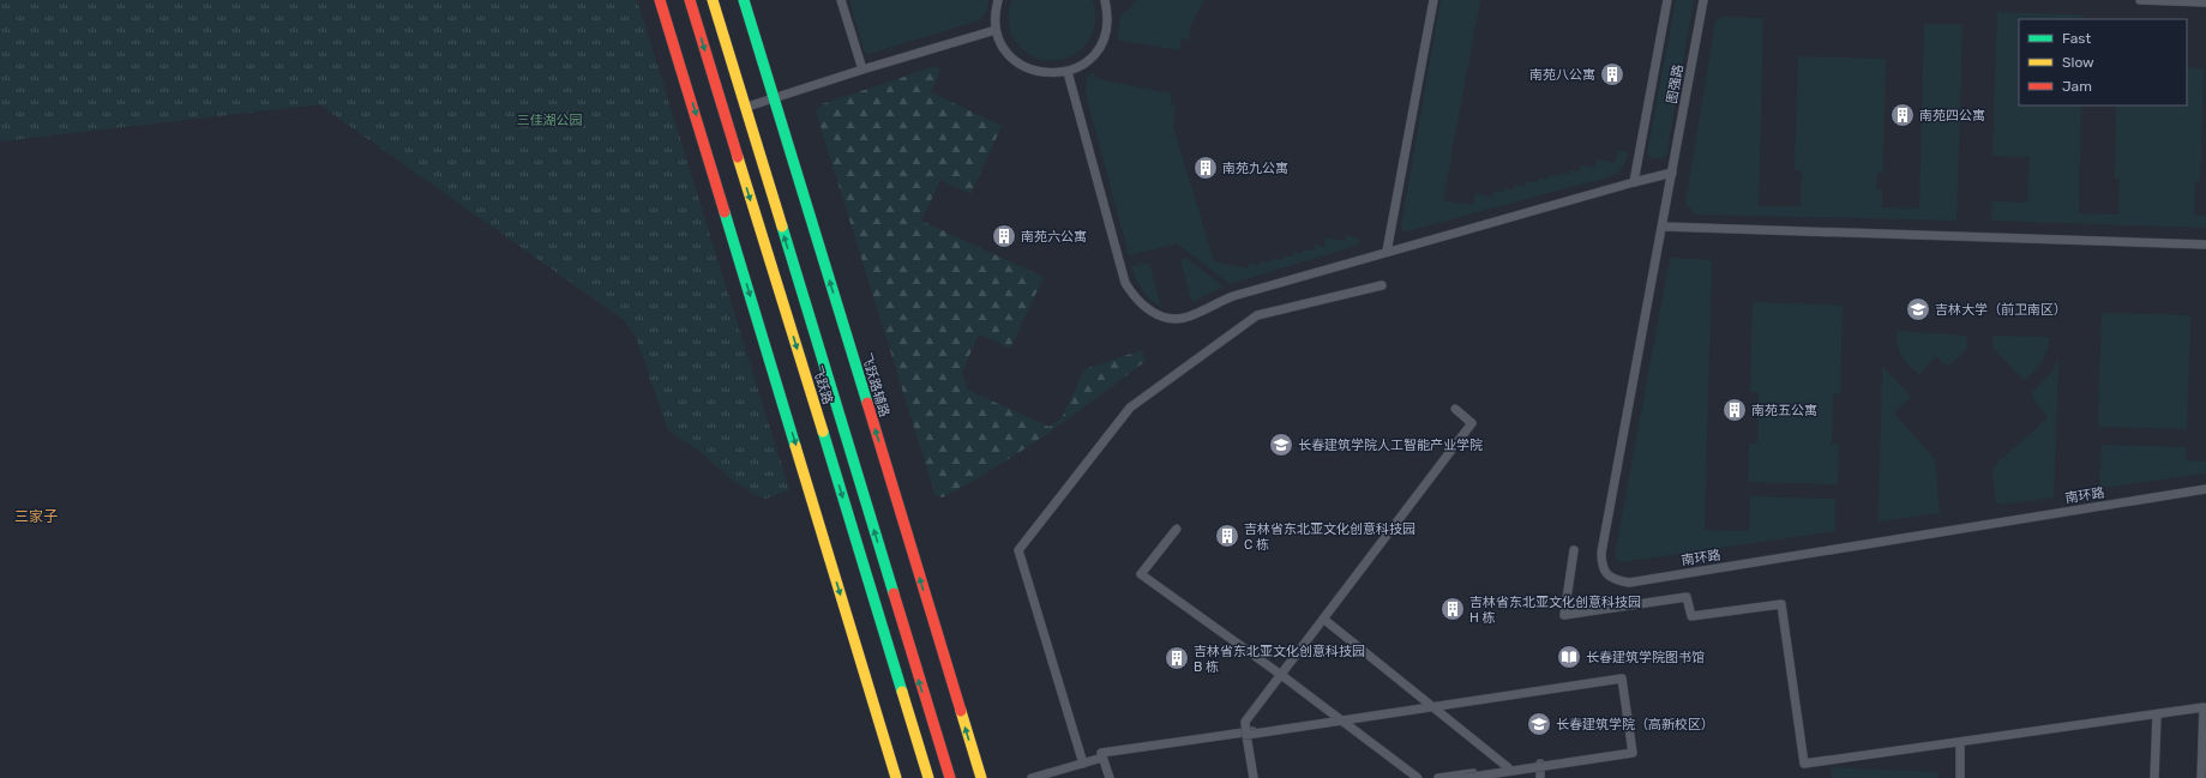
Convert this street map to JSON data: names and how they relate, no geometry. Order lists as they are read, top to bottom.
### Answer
{
  "streets": {
    "street": ["飞跃路", "飞跃路辅路"],
    "lane": ["图强路", "南环路"]
  },
  "crossings": [
    ["图强路", "南环路"]
  ],
  "districts": ["三家子"],
  "parks": ["三佳湖公园"],
  "places": {
    "building": [
      "南苑八公寓",
      "南苑四公寓",
      "南苑九公寓",
      "南苑六公寓",
      "南苑五公寓",
      "吉林省东北亚文化创意科技园 C 栋",
      "吉林省东北亚文化创意科技园 H 栋",
      "吉林省东北亚文化创意科技园 B 栋"
    ],
    "school or university": ["吉林大学（前卫南区）", "长春建筑学院人工智能产业学院", "长春建筑学院（高新校区）"],
    "library": ["长春建筑学院图书馆"]
  },
  "legend": ["Fast", "Slow", "Jam"]
}
